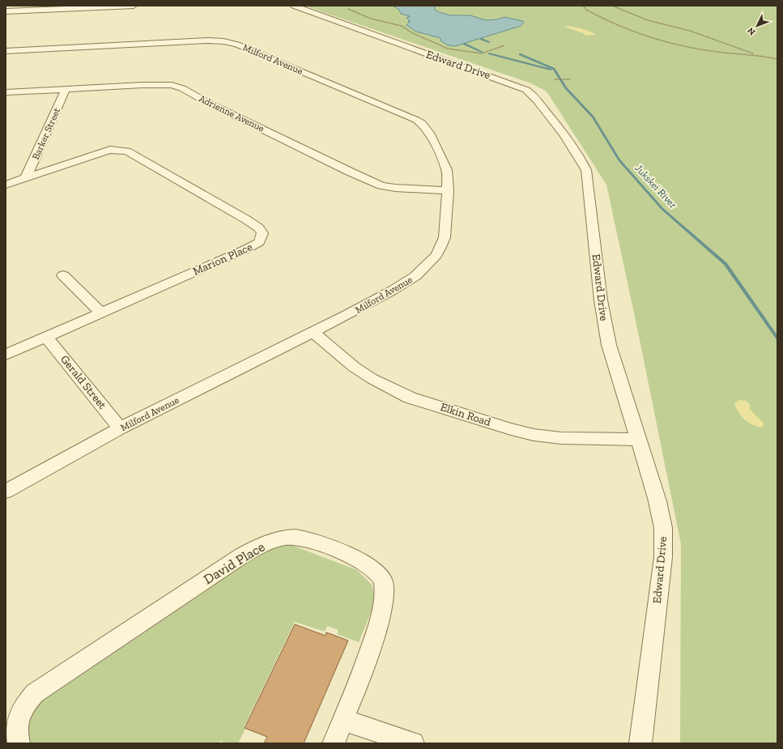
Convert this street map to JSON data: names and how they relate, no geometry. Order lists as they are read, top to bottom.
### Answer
{
  "streets": {
    "street": [
      "Milford Avenue",
      "Edward Drive",
      "Adrienne Avenue",
      "Barker Street",
      "Marion Place",
      "Gerald Street",
      "Elkin Road",
      "David Place"
    ]
  },
  "crossings": [
    ["Milford Avenue", "Adrienne Avenue"],
    ["Milford Avenue", "Gerald Street"],
    ["Milford Avenue", "Elkin Road"],
    ["Edward Drive", "Elkin Road"],
    ["Adrienne Avenue", "Barker Street"],
    ["Barker Street", "Marion Place"],
    ["Marion Place", "Gerald Street"]
  ],
  "water": ["Jukskei River"],
  "north": "bottom left"
}
